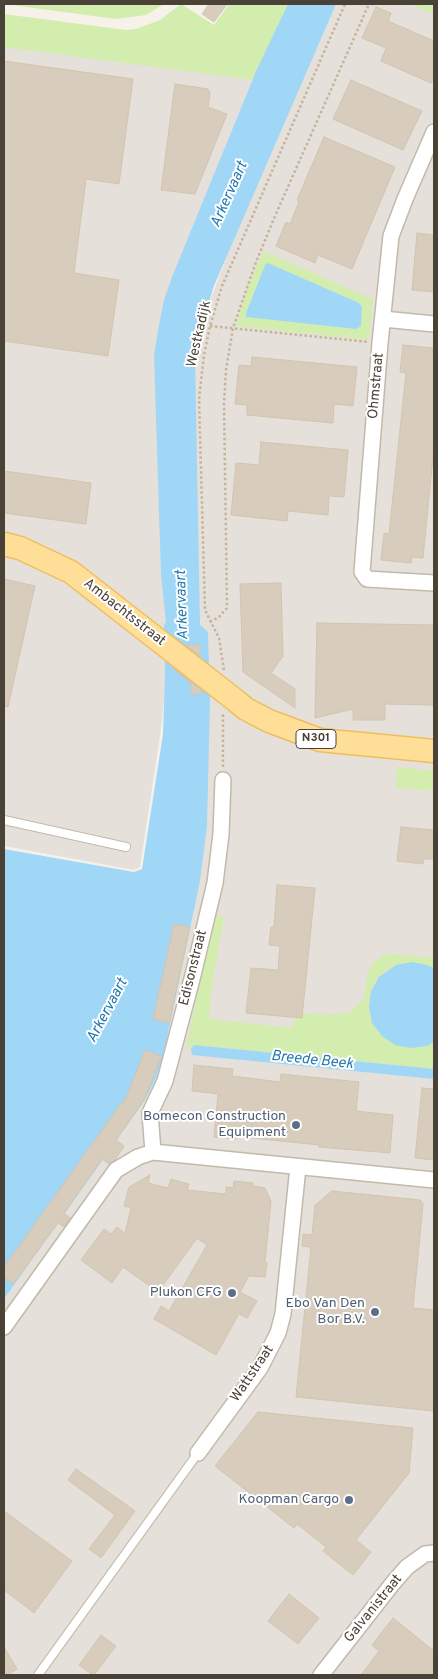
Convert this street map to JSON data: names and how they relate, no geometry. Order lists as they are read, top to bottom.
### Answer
{
  "streets": {
    "main road": ["Ambachtsstraat", "N301"],
    "street": [
      "Ohmstraat",
      "Edisonstraat",
      "Wattstraat",
      "Galvanistraat"
    ],
    "path": ["Westkadijk"]
  },
  "crossings": [
    ["Westkadijk", "Ambachtsstraat"],
    ["Westkadijk", "Edisonstraat"]
  ],
  "water": ["Arkervaart", "Breede Beek"],
  "places": [
    "Bomecon Construction Equipment",
    "Plukon CFG",
    "Ebo Van Den Bor B.V.",
    "Koopman Cargo"
  ]
}
